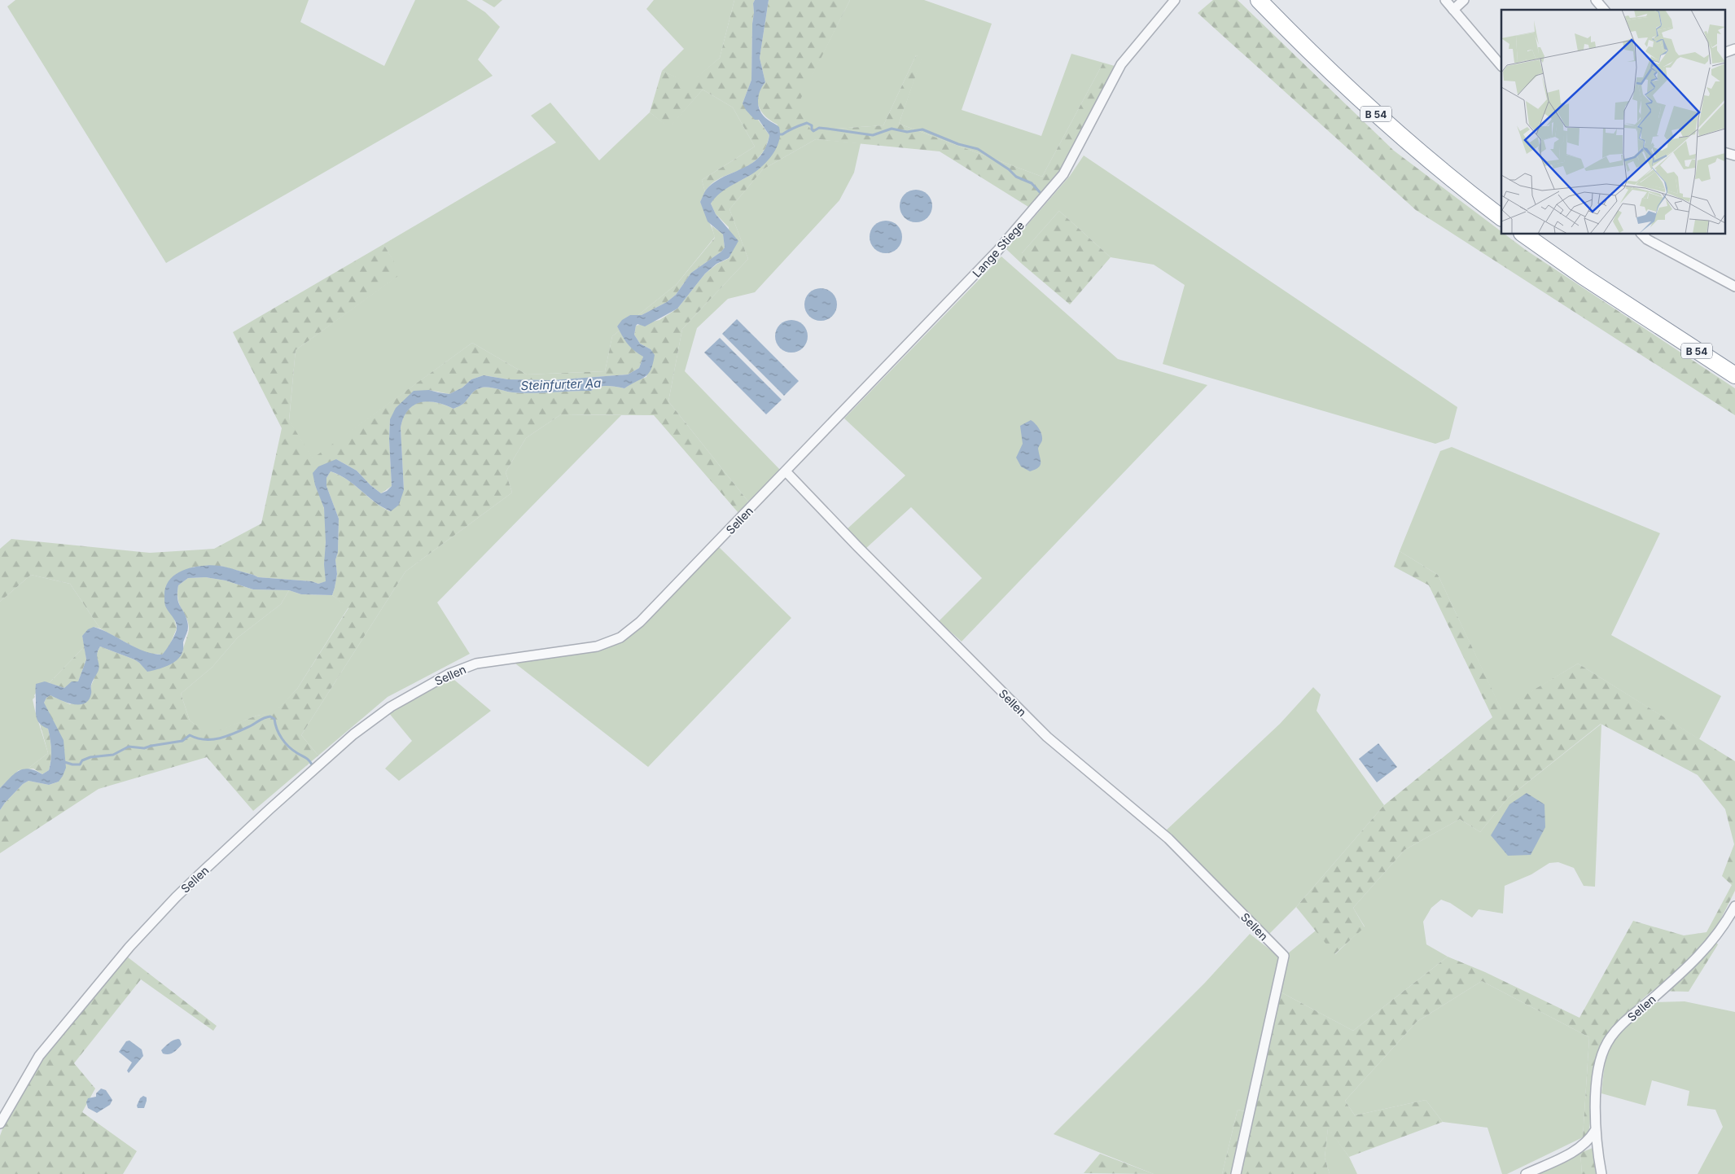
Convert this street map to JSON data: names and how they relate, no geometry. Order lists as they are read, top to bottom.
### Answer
{
  "streets": {
    "highway": ["B 54"],
    "street": ["Lange Stiege", "Sellen"]
  },
  "crossings": [
    ["Lange Stiege", "Sellen"]
  ],
  "water": ["Steinfurter Aa"]
}
